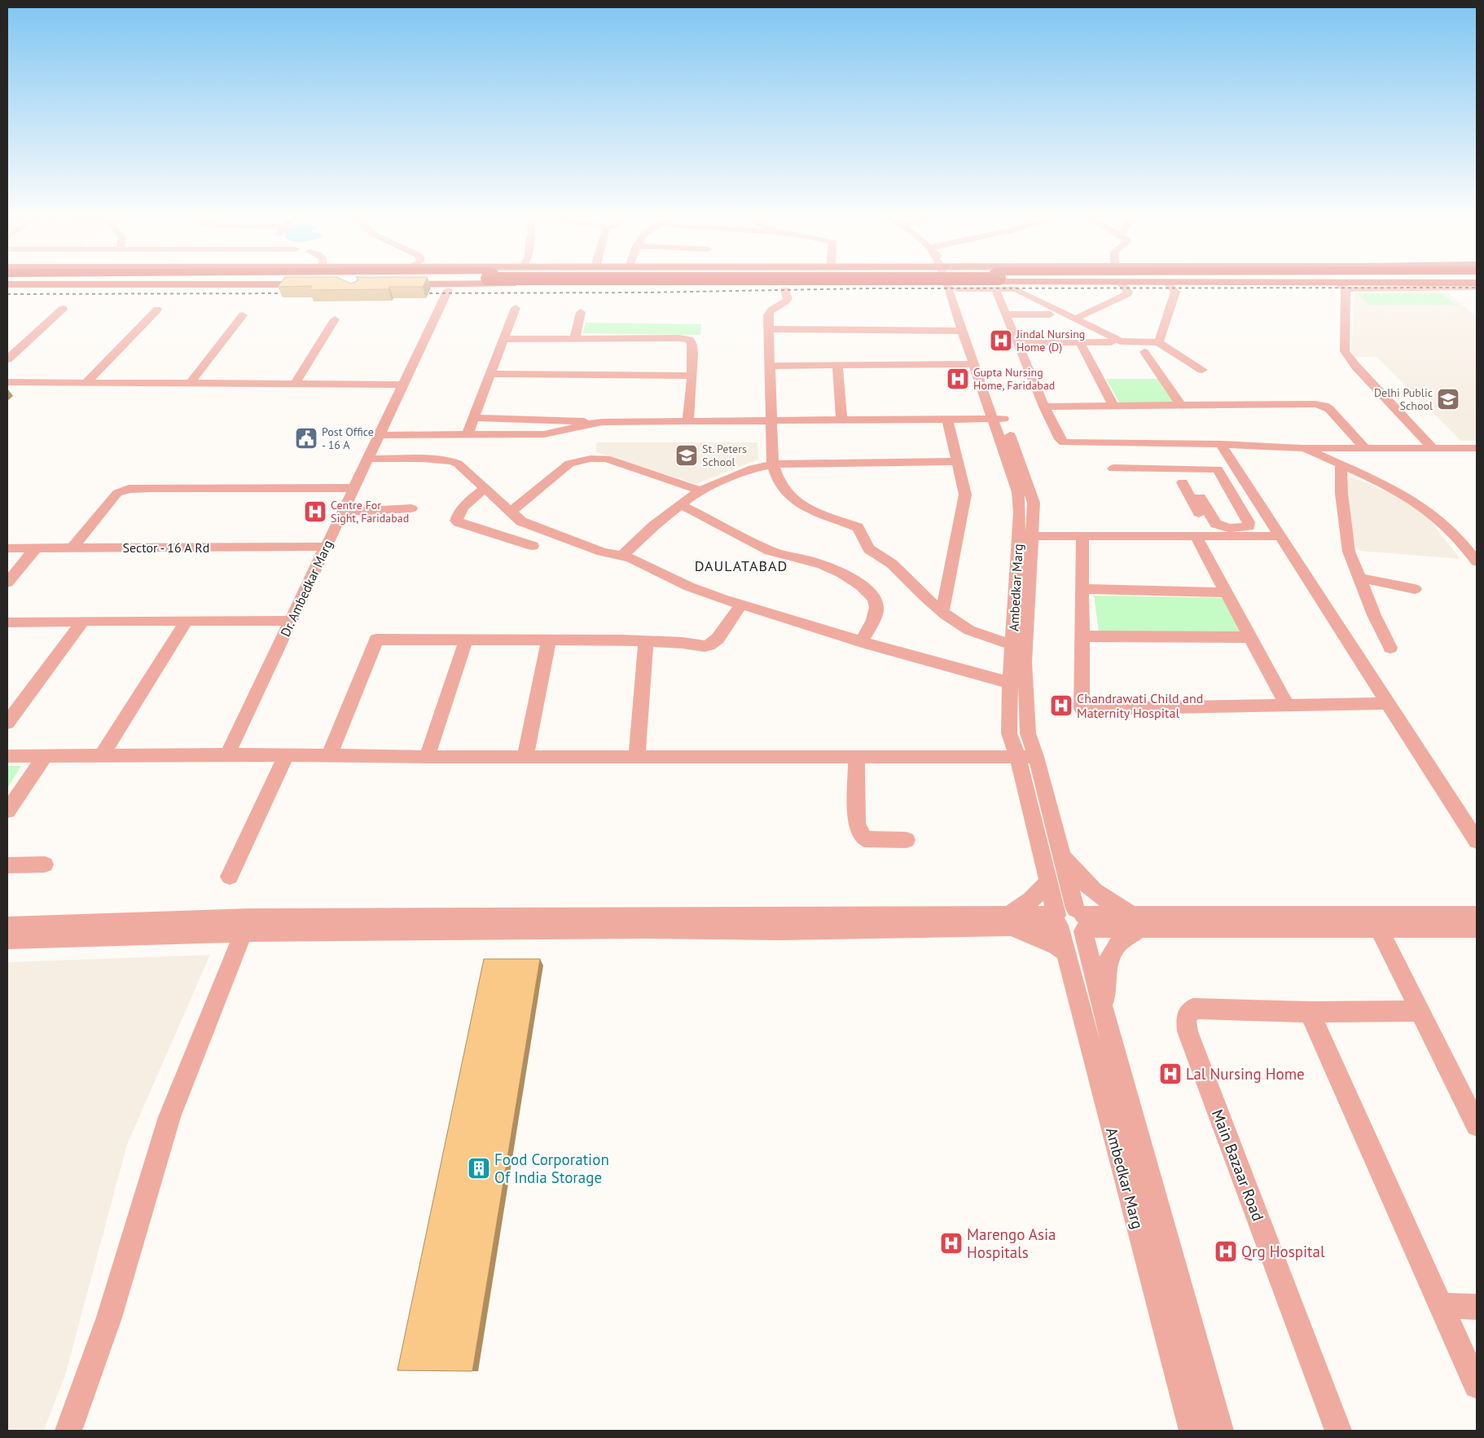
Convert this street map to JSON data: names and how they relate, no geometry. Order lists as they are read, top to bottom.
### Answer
{
  "streets": {
    "street": [
      "Sector - 16 A Rd",
      "Ambedkar Marg",
      "Dr. Ambedkar Marg",
      "Main Bazaar Road"
    ]
  },
  "crossings": [
    ["Sector - 16 A Rd", "Dr. Ambedkar Marg"]
  ],
  "districts": ["DAULATABAD"],
  "places": {
    "hospital": [
      "Jindal Nursing Home (D)",
      "Gupta Nursing Home, Faridabad",
      "Centre For Sight, Faridabad",
      "Chandrawati Child and Maternity Hospital",
      "Lal Nursing Home",
      "Marengo Asia Hospitals",
      "Qrg Hospital"
    ],
    "school or university": ["Delhi Public School", "St. Peters School"],
    "public building": ["Post Office - 16 A"],
    "building": ["Food Corporation Of India Storage"]
  }
}
